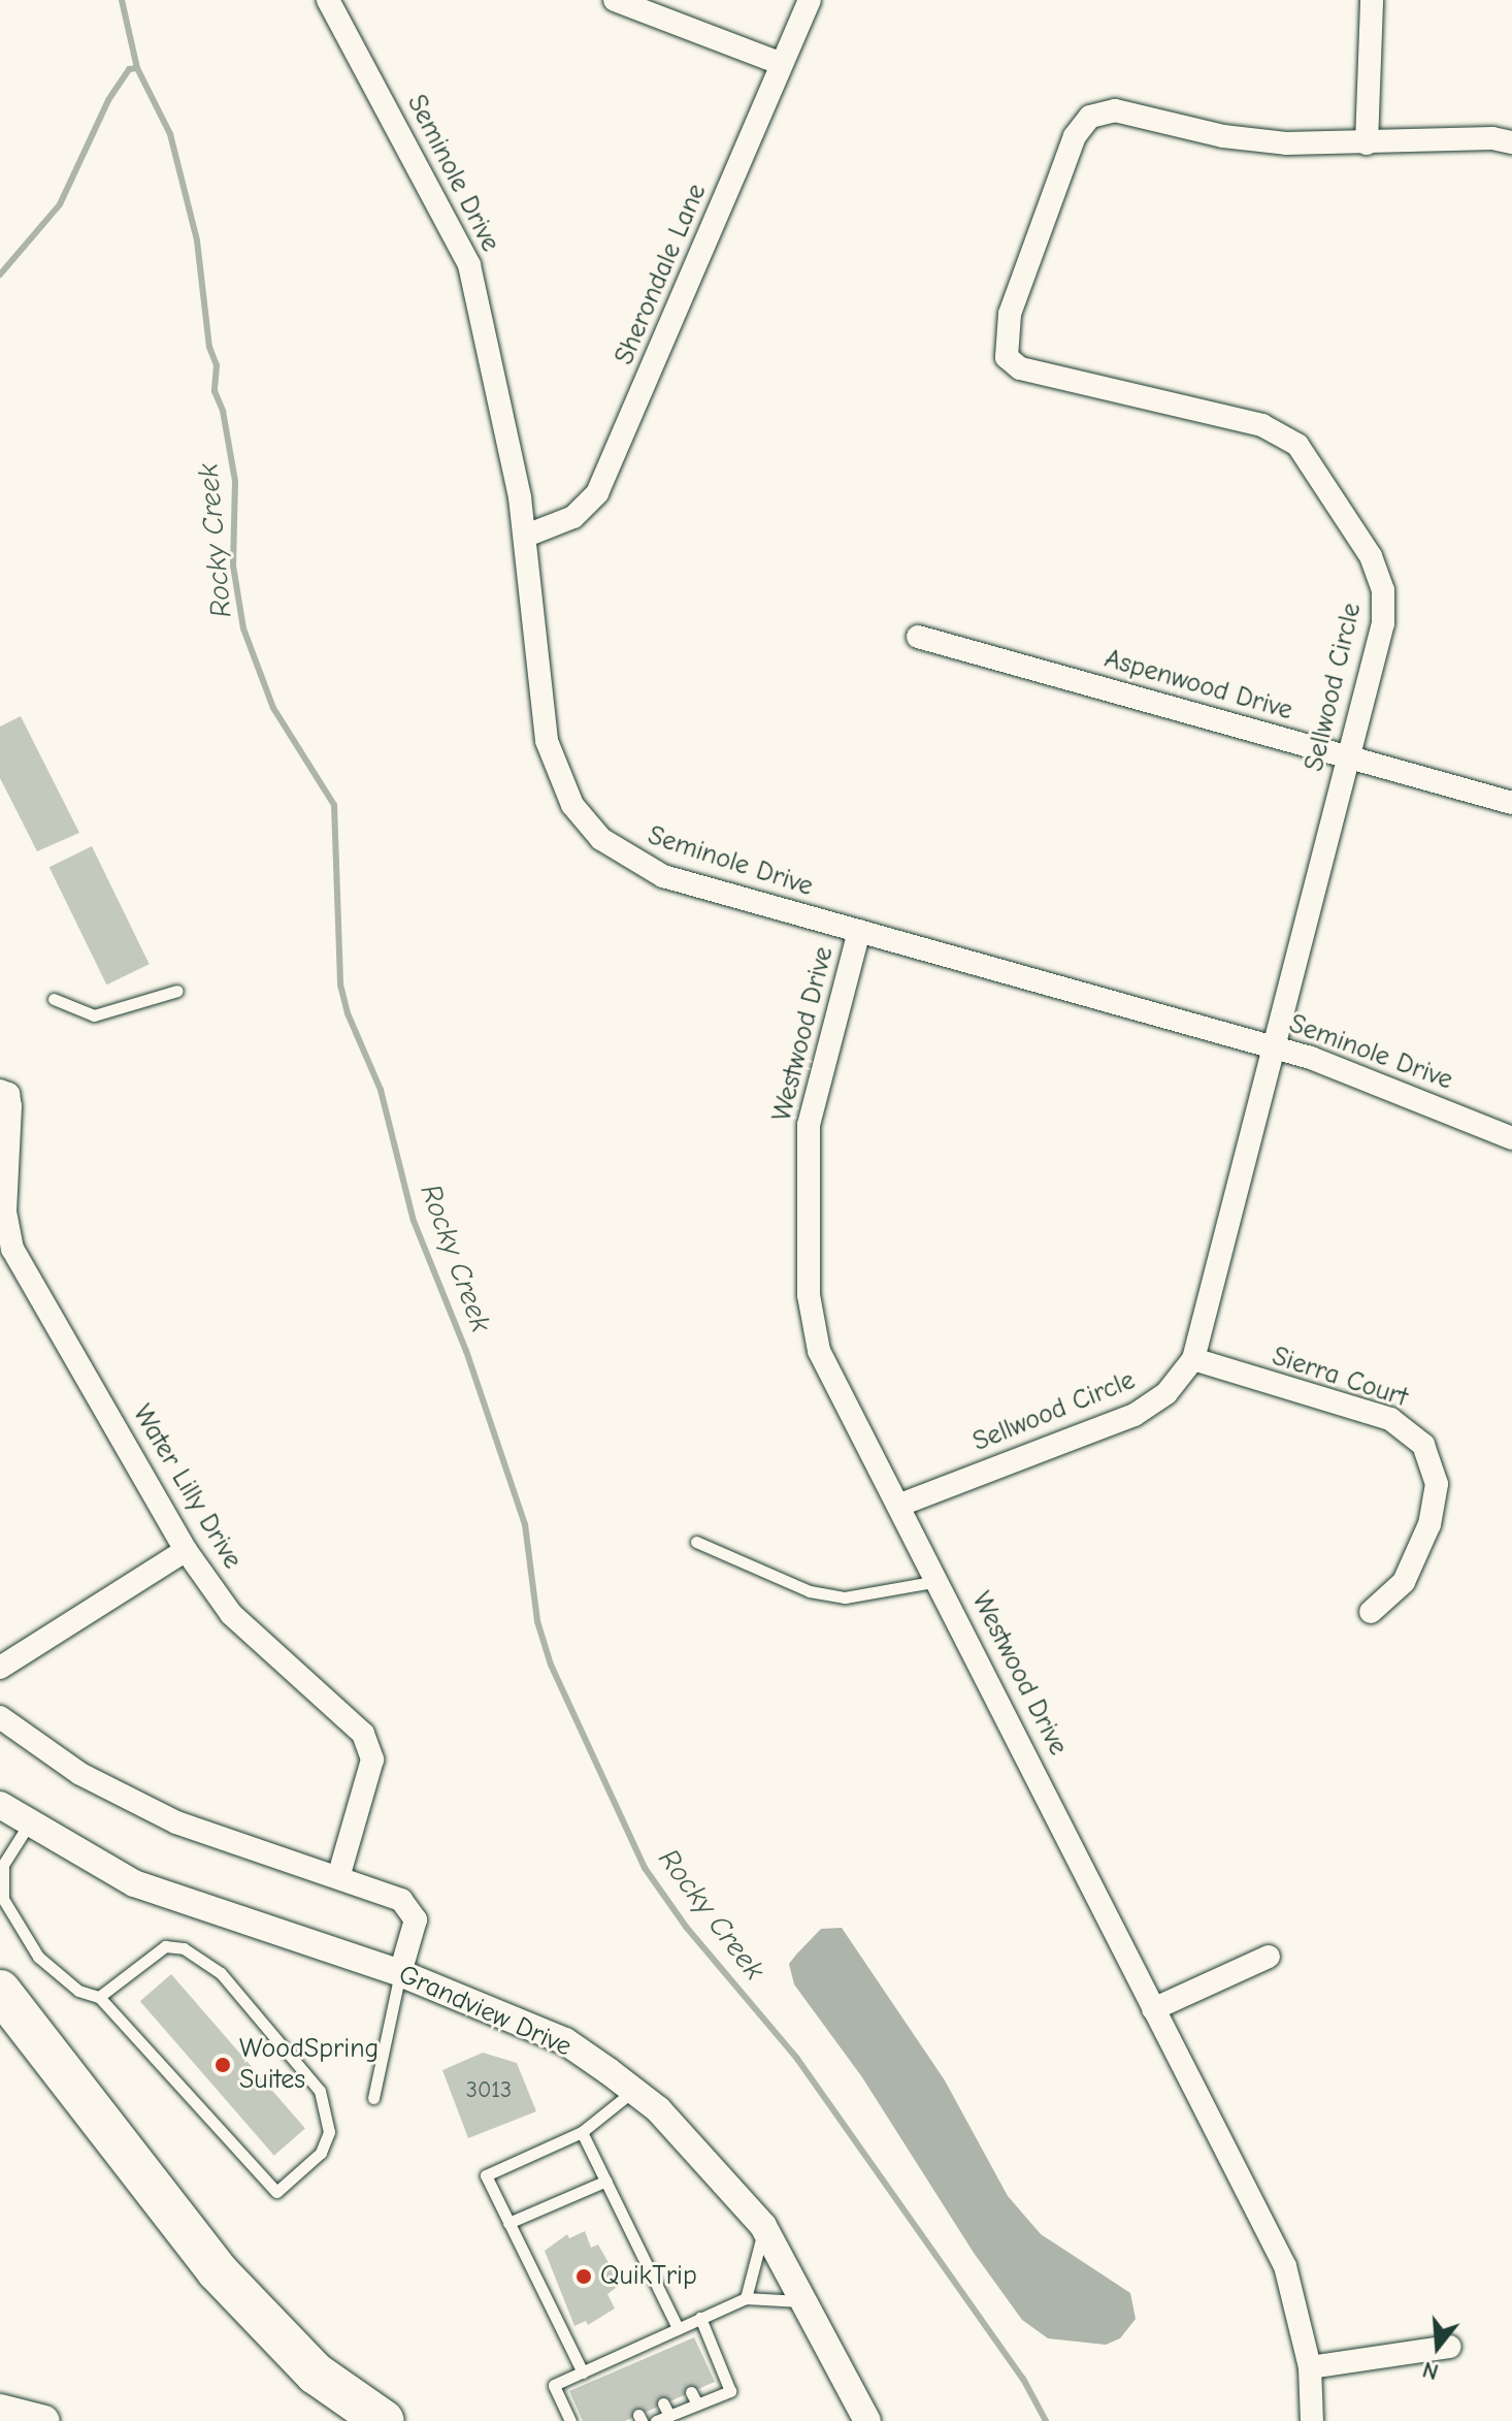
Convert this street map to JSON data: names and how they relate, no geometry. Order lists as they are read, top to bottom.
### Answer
{
  "streets": {
    "street": [
      "Seminole Drive",
      "Sherondale Lane",
      "Aspenwood Drive",
      "Sellwood Circle",
      "Westwood Drive",
      "Sierra Court",
      "Water Lilly Drive",
      "Grandview Drive"
    ]
  },
  "crossings": [
    ["Seminole Drive", "Sherondale Lane"],
    ["Seminole Drive", "Sellwood Circle"],
    ["Seminole Drive", "Westwood Drive"],
    ["Aspenwood Drive", "Sellwood Circle"],
    ["Sellwood Circle", "Westwood Drive"],
    ["Sellwood Circle", "Sierra Court"]
  ],
  "water": ["Rocky Creek"],
  "places": ["WoodSpring Suites", "QuikTrip"],
  "house_numbers": ["3013"],
  "north": "bottom"
}
